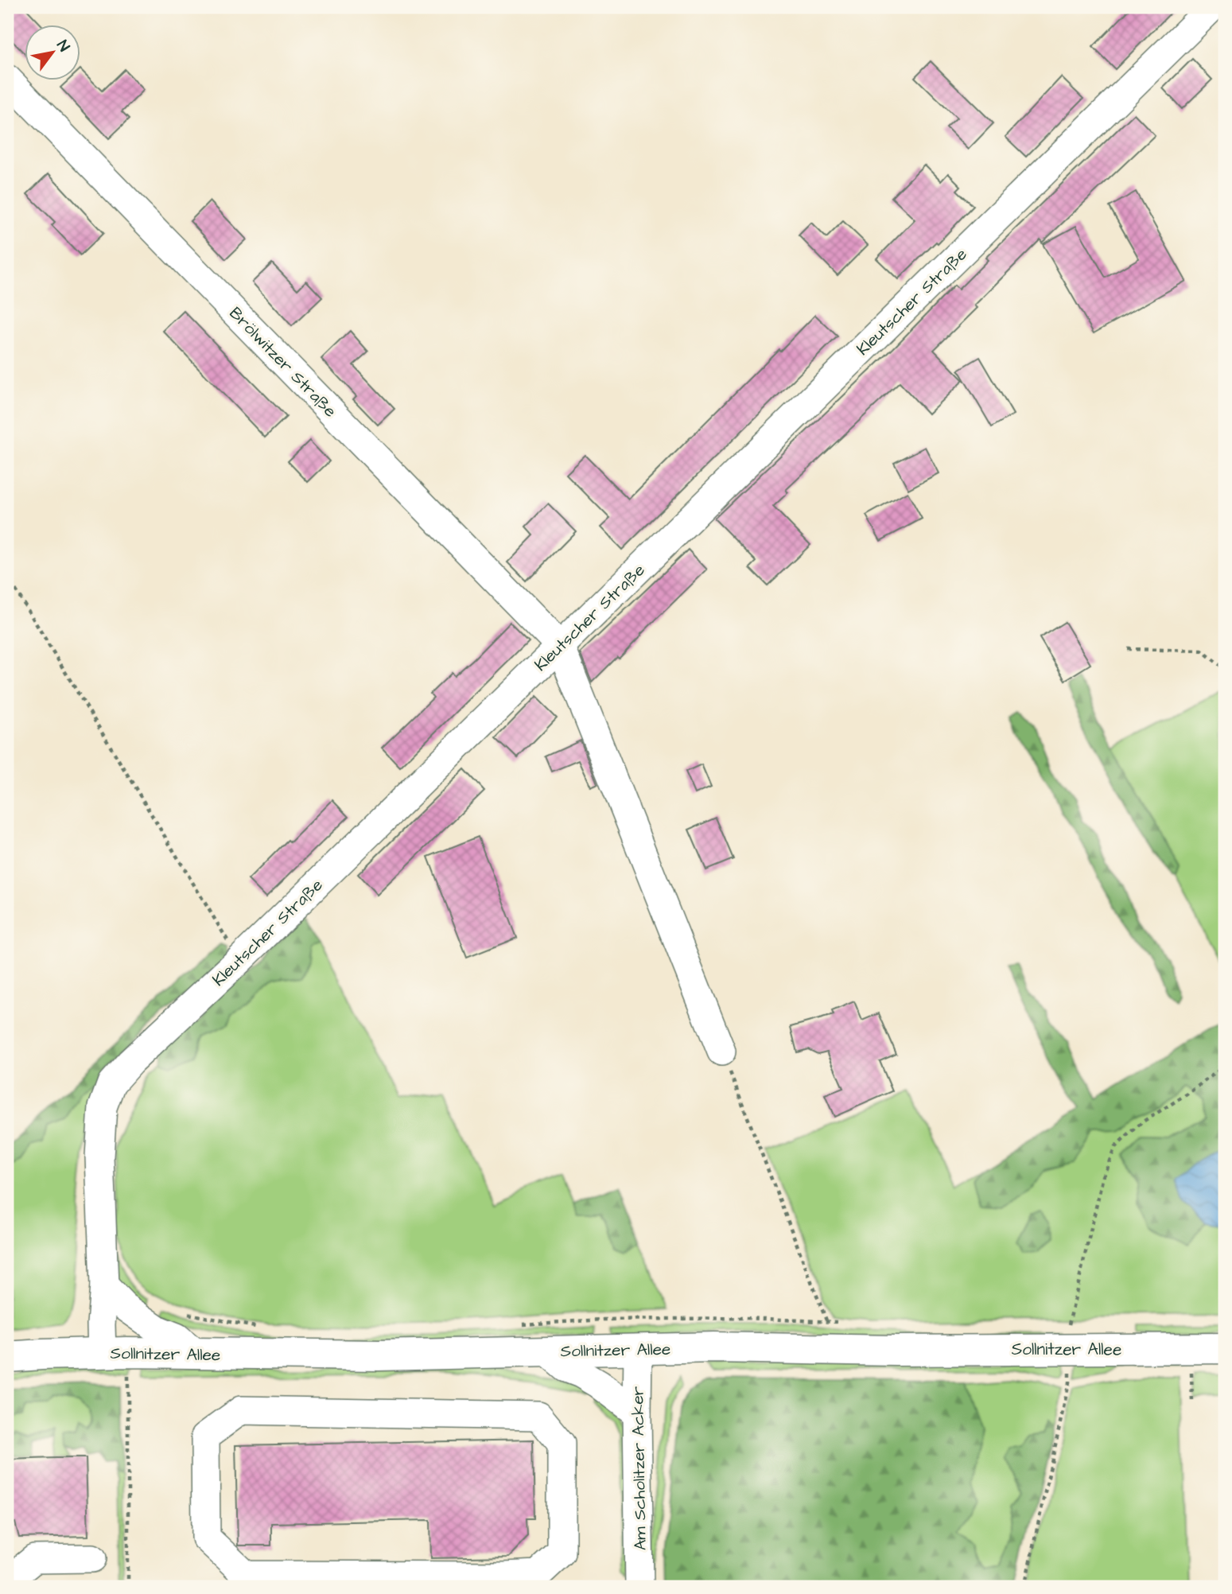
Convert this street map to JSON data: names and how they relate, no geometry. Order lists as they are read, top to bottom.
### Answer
{
  "streets": {
    "main road": ["Sollnitzer Allee"],
    "street": ["Kleutscher Straße", "Brölwitzer Straße", "Am Scholitzer Acker"]
  },
  "crossings": [
    ["Kleutscher Straße", "Brölwitzer Straße"],
    ["Kleutscher Straße", "Sollnitzer Allee"],
    ["Sollnitzer Allee", "Am Scholitzer Acker"]
  ],
  "north": "top right"
}
